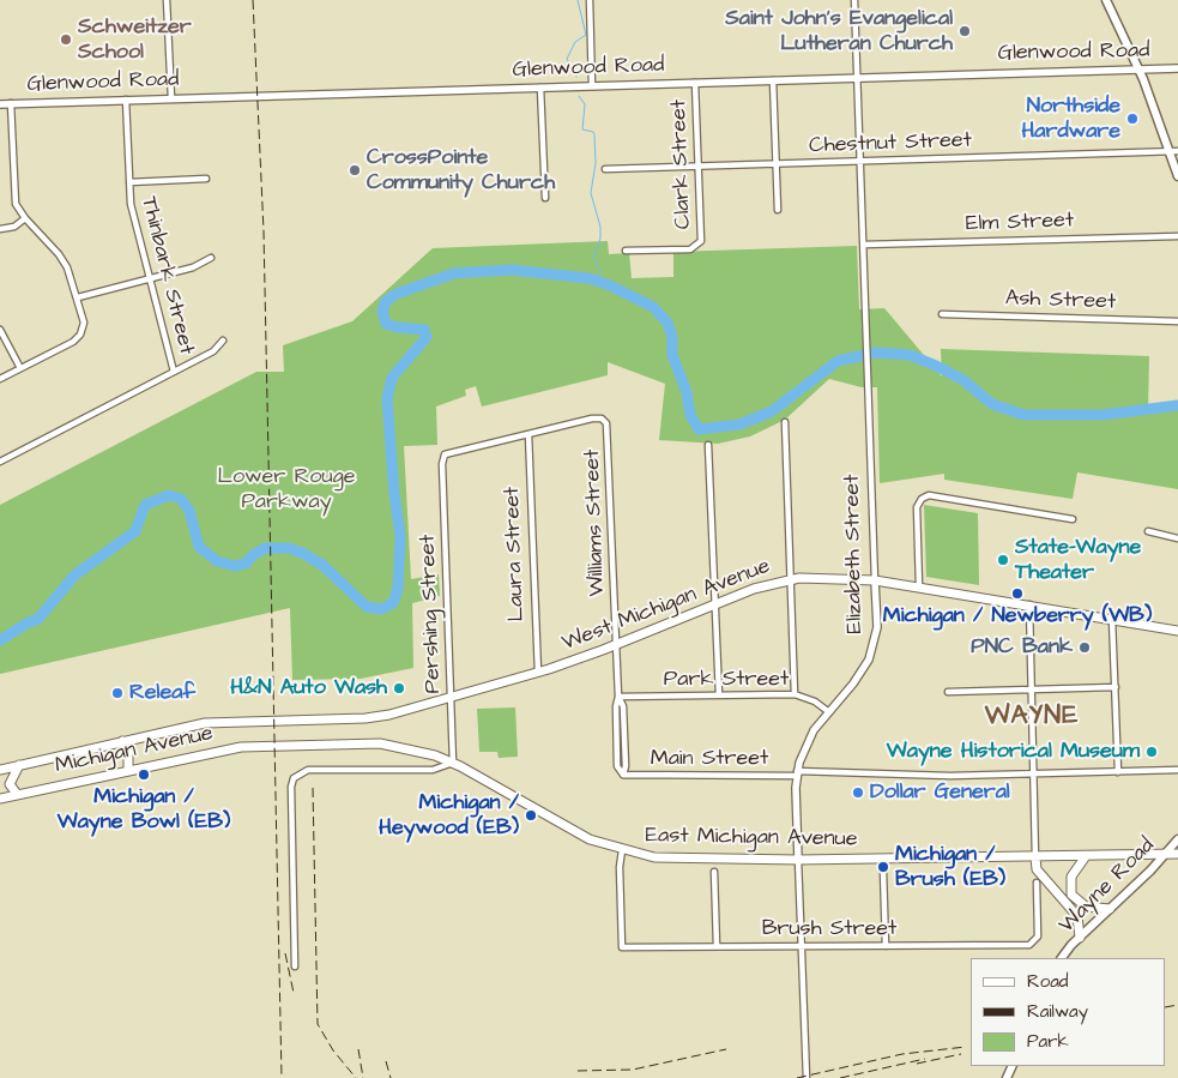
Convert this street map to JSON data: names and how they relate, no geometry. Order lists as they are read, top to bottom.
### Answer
{
  "streets": {
    "main road": [
      "West Michigan Avenue",
      "Michigan Avenue",
      "East Michigan Avenue",
      "Wayne Road"
    ],
    "street": [
      "Glenwood Road",
      "Chestnut Street",
      "Clark Street",
      "Elm Street",
      "Thinbark Street",
      "Ash Street",
      "Williams Street",
      "Laura Street",
      "Elizabeth Street",
      "Pershing Street",
      "Park Street",
      "Main Street",
      "Brush Street"
    ]
  },
  "crossings": [
    ["Glenwood Road", "Clark Street"],
    ["Glenwood Road", "Thinbark Street"],
    ["Glenwood Road", "Elizabeth Street"],
    ["Chestnut Street", "Clark Street"],
    ["Chestnut Street", "Elizabeth Street"],
    ["Elm Street", "Elizabeth Street"],
    ["Williams Street", "Laura Street"],
    ["Williams Street", "West Michigan Avenue"],
    ["Williams Street", "Pershing Street"],
    ["Williams Street", "Park Street"],
    ["Williams Street", "Main Street"],
    ["Laura Street", "West Michigan Avenue"],
    ["Laura Street", "Pershing Street"],
    ["Elizabeth Street", "West Michigan Avenue"],
    ["Elizabeth Street", "Park Street"],
    ["Elizabeth Street", "Main Street"],
    ["Elizabeth Street", "East Michigan Avenue"],
    ["Elizabeth Street", "Brush Street"],
    ["West Michigan Avenue", "Pershing Street"],
    ["West Michigan Avenue", "Michigan Avenue"],
    ["Pershing Street", "East Michigan Avenue"],
    ["Michigan Avenue", "East Michigan Avenue"],
    ["East Michigan Avenue", "Wayne Road"],
    ["East Michigan Avenue", "Brush Street"]
  ],
  "districts": ["WAYNE"],
  "parks": ["Lower Rouge Parkway"],
  "places": [
    "Saint John's Evangelical Lutheran Church",
    "Schweitzer School",
    "Northside Hardware",
    "CrossPointe Community Church",
    "State-Wayne Theater",
    "Michigan / Newberry (WB)",
    "PNC Bank",
    "H&N Auto Wash",
    "Releaf",
    "Wayne Historical Museum",
    "Michigan / Wayne Bowl (EB)",
    "Dollar General",
    "Michigan / Heywood (EB)",
    "Michigan / Brush (EB)"
  ],
  "legend": ["Road", "Railway", "Park"]
}
